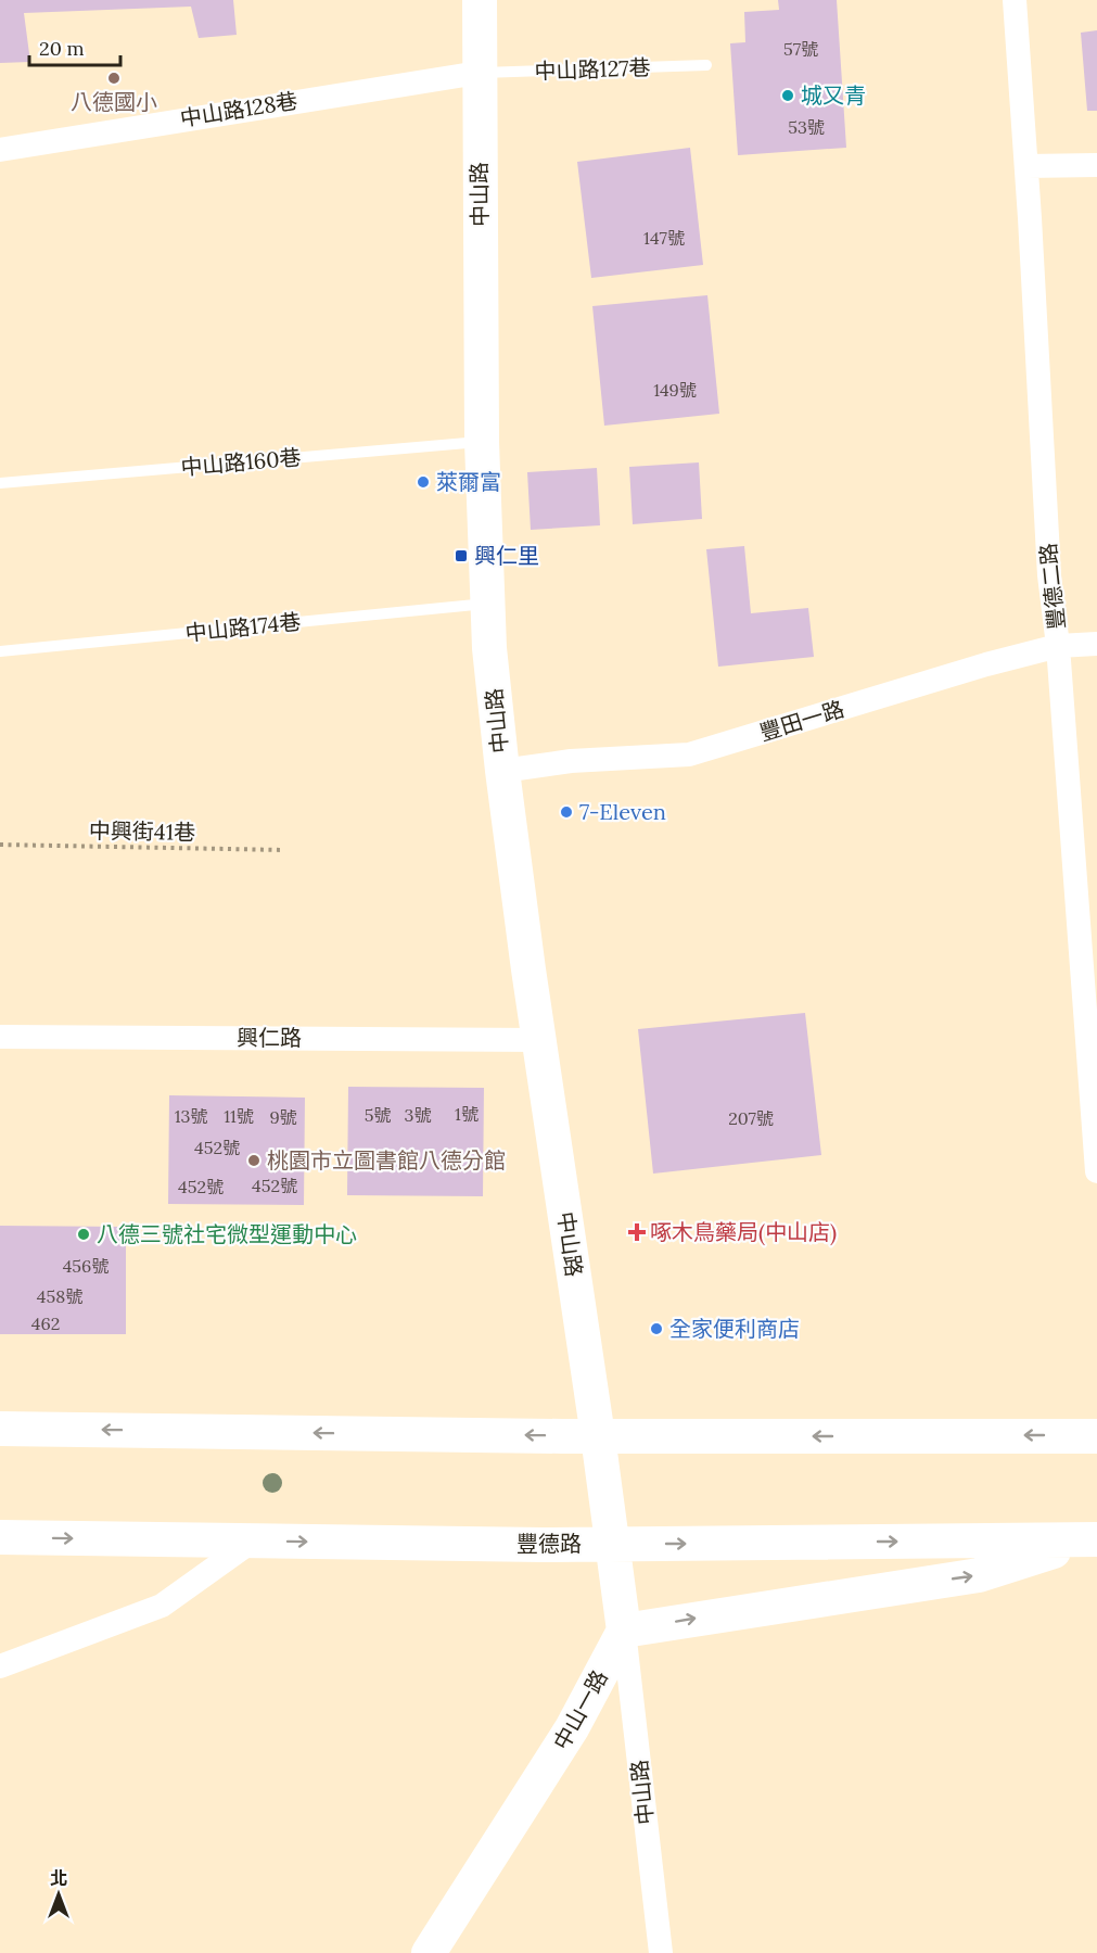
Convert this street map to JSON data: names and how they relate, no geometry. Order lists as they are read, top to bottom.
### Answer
{
  "streets": {
    "street": [
      "中山路128巷",
      "中山路",
      "豐德二路",
      "豐田一路",
      "興仁路",
      "豐德路",
      "中山一路"
    ],
    "lane": ["中山路127巷", "中山路160巷", "中山路174巷"],
    "path": ["中興街41巷"]
  },
  "crossings": [
    ["中山路127巷", "中山路128巷"],
    ["中山路127巷", "中山路"],
    ["中山路128巷", "中山路"],
    ["中山路", "中山路160巷"],
    ["中山路", "中山路174巷"],
    ["中山路", "豐田一路"],
    ["中山路", "興仁路"],
    ["中山路", "中山一路"],
    ["豐德二路", "豐田一路"]
  ],
  "places": {
    "other": [
      "八德國小",
      "城又青",
      "萊爾富",
      "7-Eleven",
      "桃園市立圖書館八德分館",
      "八德三號社宅微型運動中心",
      "全家便利商店"
    ],
    "transit": ["興仁里"],
    "health": ["啄木鳥藥局(中山店)"]
  },
  "house_numbers": [
    "57號",
    "53號",
    "147號",
    "149號",
    "1號",
    "5號",
    "3號",
    "13號",
    "11號",
    "9號",
    "207號",
    "452號",
    "452號",
    "452號",
    "456號",
    "458號",
    "462"
  ],
  "scale_bar": "20 m",
  "north": "top"
}
